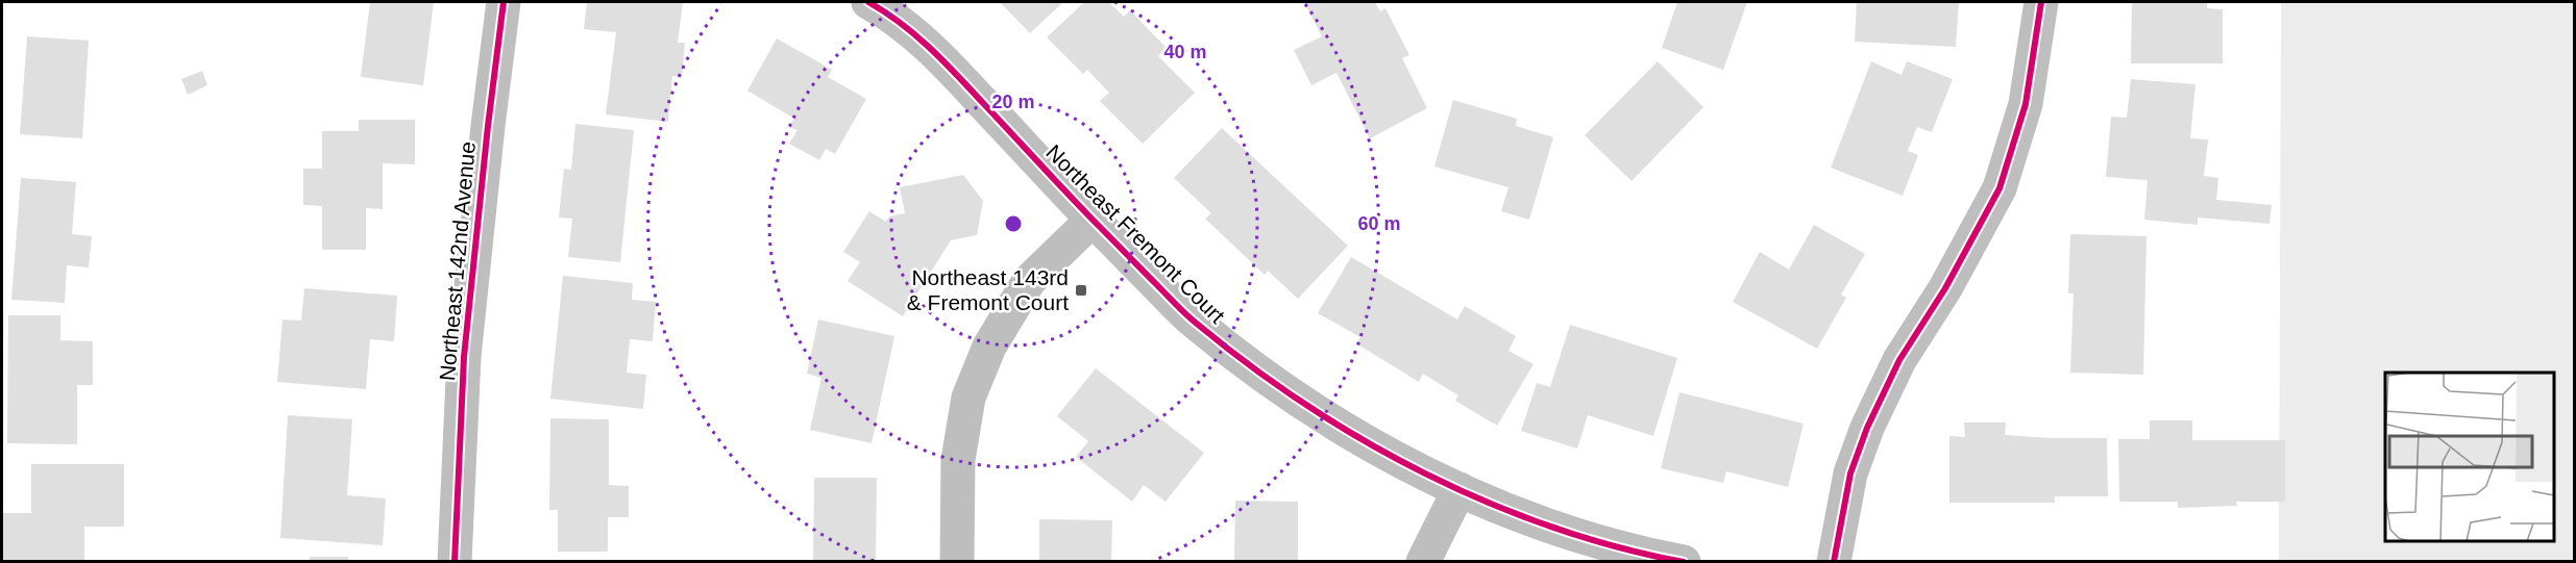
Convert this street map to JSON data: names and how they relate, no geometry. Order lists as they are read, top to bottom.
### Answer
{
  "streets": {
    "street": ["Northeast Fremont Court", "Northeast 142nd Avenue"]
  },
  "places": {
    "transit": ["Northeast 143rd & Fremont Court"]
  },
  "rings": ["40 m", "20 m", "60 m"]
}
